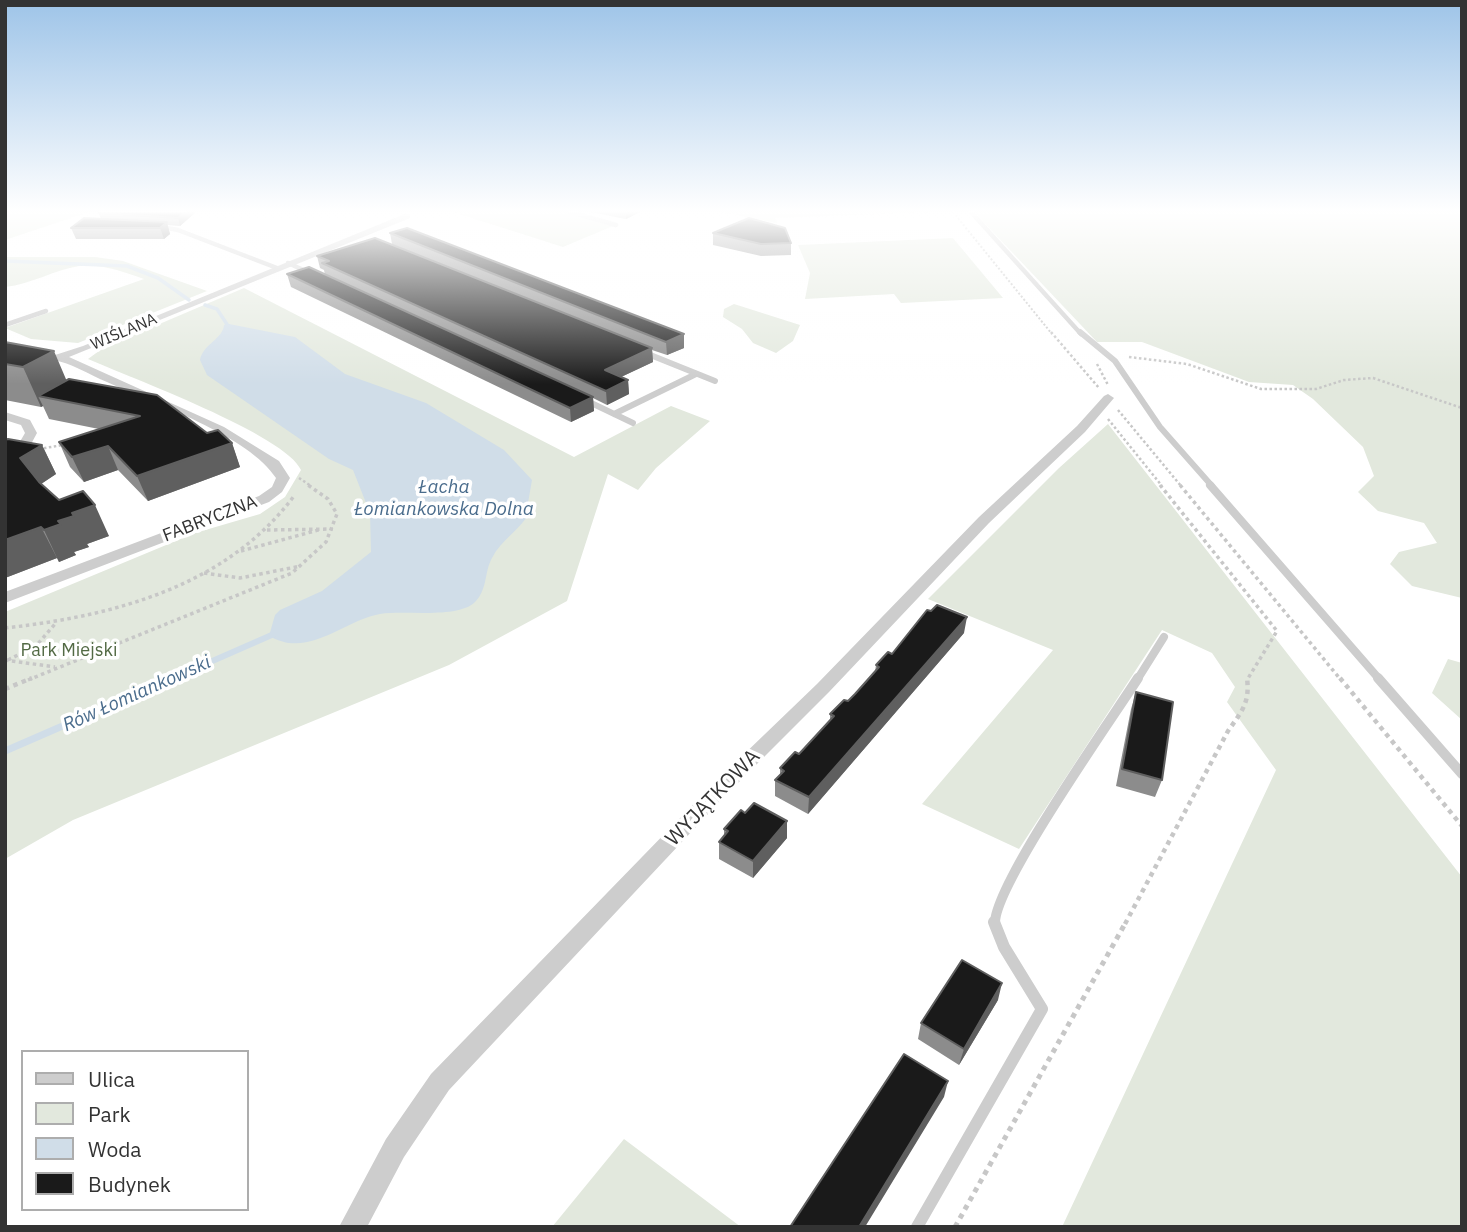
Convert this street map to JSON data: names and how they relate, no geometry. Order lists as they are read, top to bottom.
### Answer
{
  "streets": {
    "street": ["WIŚLANA", "FABRYCZNA", "WYJĄTKOWA"]
  },
  "crossings": [
    ["WIŚLANA", "FABRYCZNA"]
  ],
  "water": ["Łacha Łomiankowska Dolna", "Rów Łomiankowski"],
  "parks": ["Park Miejski"],
  "legend": [
    "Ulica",
    "Park",
    "Woda",
    "Budynek"
  ]
}
